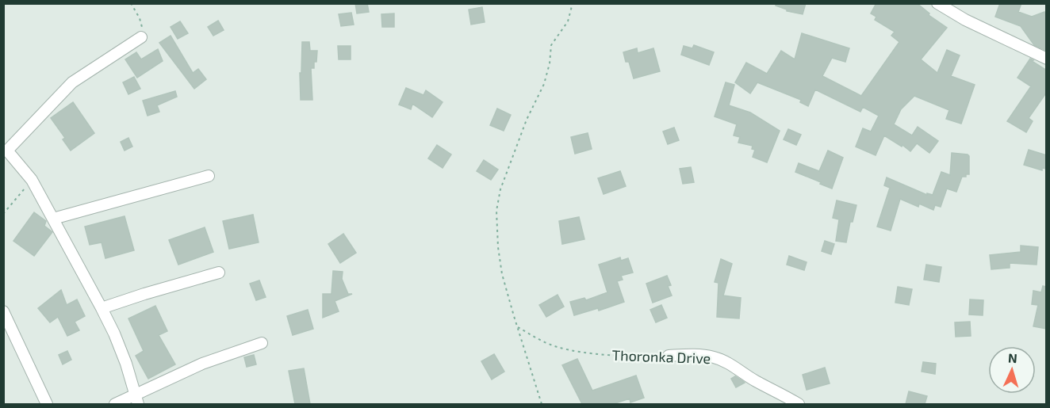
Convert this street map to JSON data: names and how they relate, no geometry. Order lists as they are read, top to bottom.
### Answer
{
  "streets": {
    "street": ["Thoronka Drive"]
  },
  "north": "top"
}
